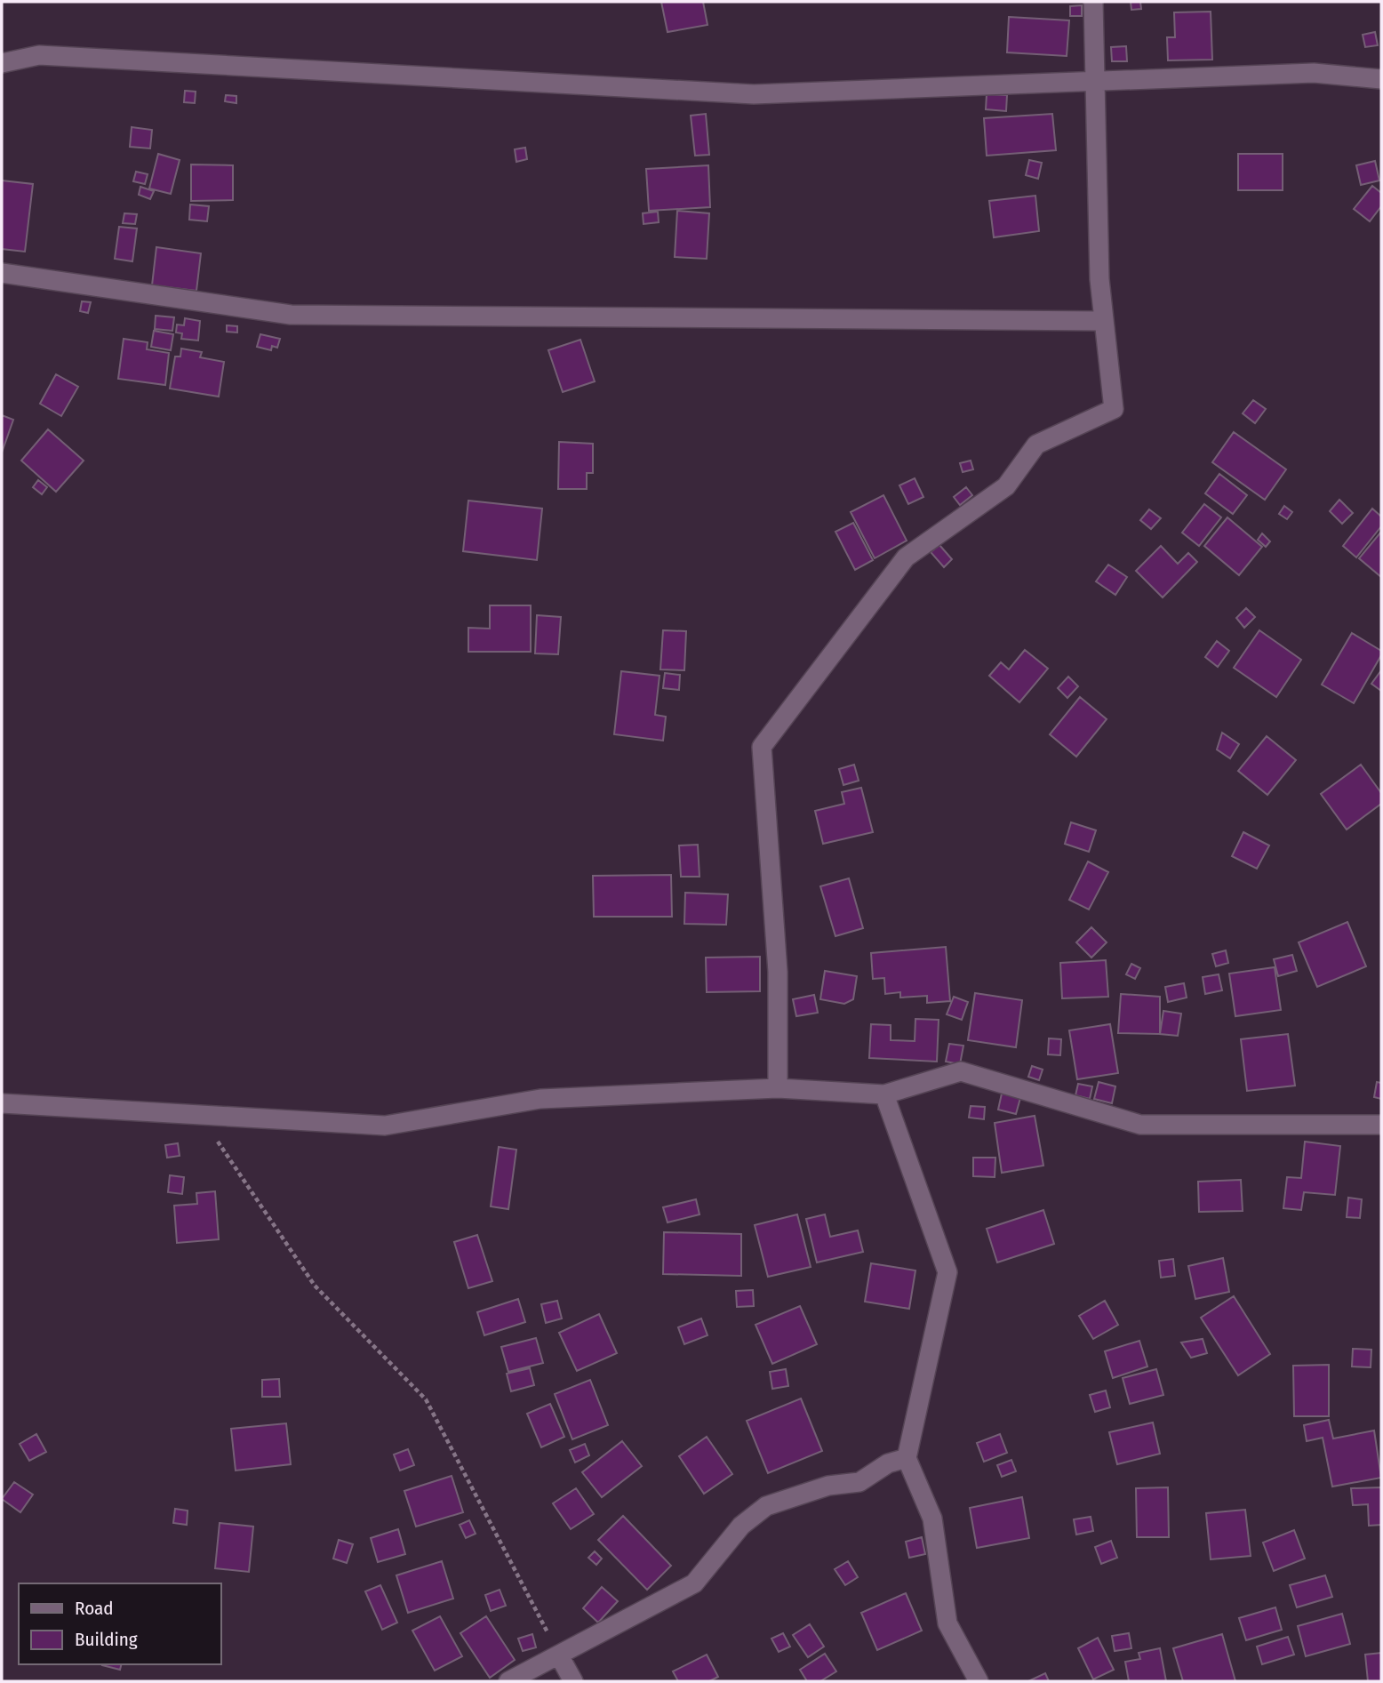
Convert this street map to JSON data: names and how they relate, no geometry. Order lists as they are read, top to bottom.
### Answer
{
  "legend": ["Road", "Building"]
}
